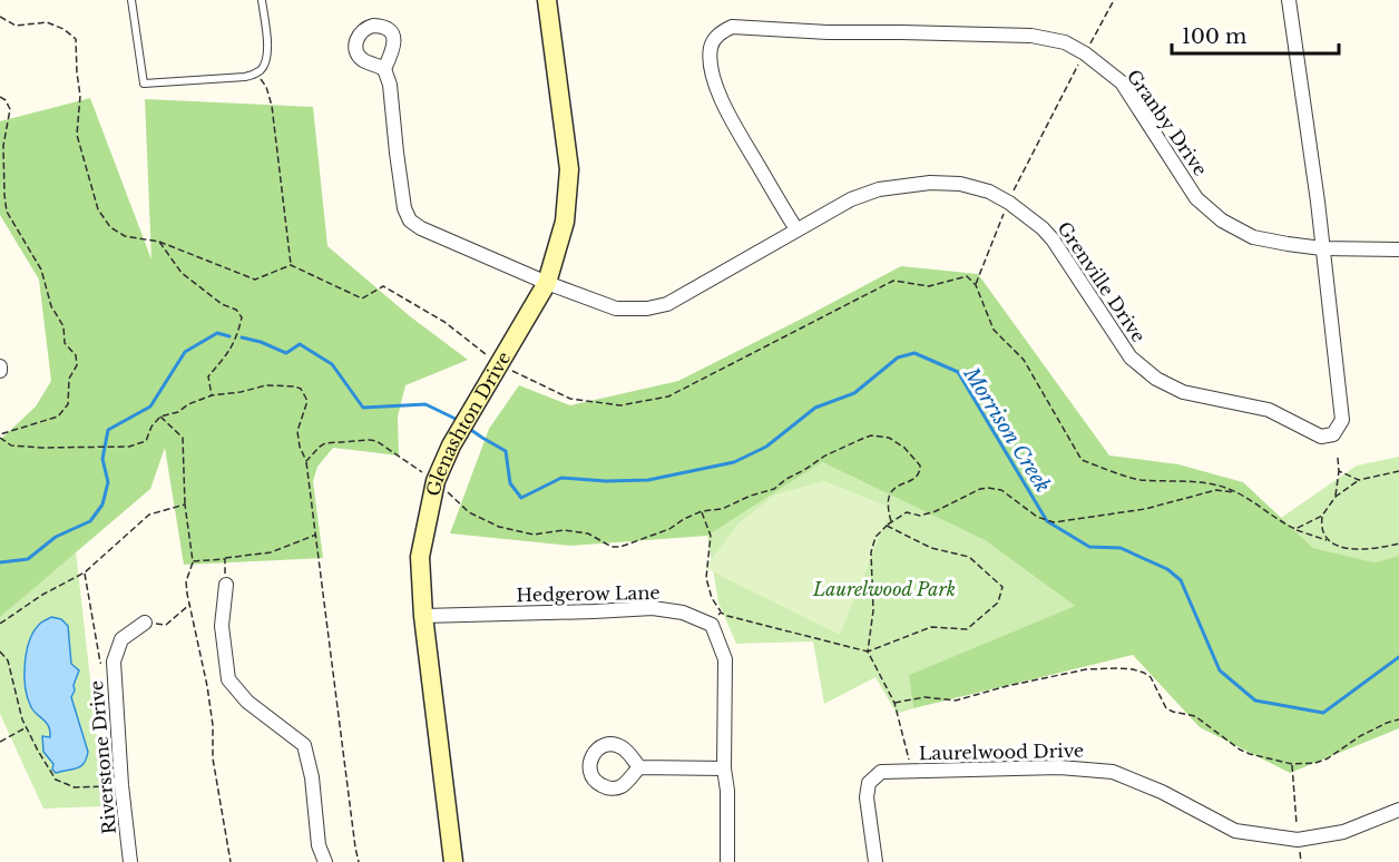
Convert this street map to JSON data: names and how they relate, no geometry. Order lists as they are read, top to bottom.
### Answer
{
  "streets": {
    "street": [
      "Granby Drive",
      "Grenville Drive",
      "Glenashton Drive",
      "Hedgerow Lane",
      "Laurelwood Drive",
      "Riverstone Drive"
    ]
  },
  "crossings": [
    ["Granby Drive", "Grenville Drive"],
    ["Grenville Drive", "Glenashton Drive"],
    ["Glenashton Drive", "Hedgerow Lane"]
  ],
  "water": ["Morrison Creek"],
  "parks": ["Laurelwood Park"],
  "scale_bar": "100 m"
}
